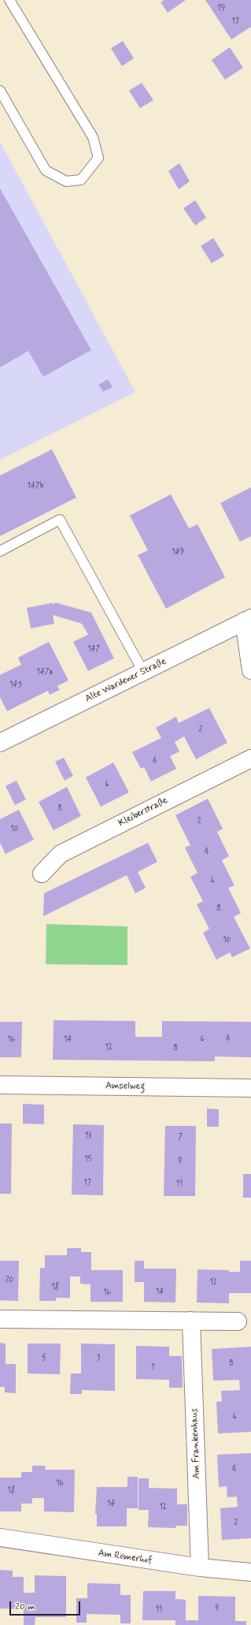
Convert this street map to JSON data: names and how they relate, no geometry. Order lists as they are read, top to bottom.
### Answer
{
  "streets": {
    "street": [
      "Alte Wardener Straße",
      "Kleiberstraße",
      "Amselweg",
      "Am Frankenhaus",
      "Am Römerhof"
    ]
  },
  "crossings": [
    ["Am Frankenhaus", "Am Römerhof"]
  ],
  "house_numbers": [
    "19",
    "17",
    "147b",
    "149",
    "147",
    "147a",
    "145",
    "2",
    "4",
    "6",
    "8",
    "2",
    "10",
    "4",
    "6",
    "8",
    "10",
    "6",
    "4",
    "16",
    "14",
    "12",
    "8",
    "13",
    "7",
    "15",
    "9",
    "17",
    "11",
    "20",
    "12",
    "18",
    "14",
    "16",
    "5",
    "3",
    "8",
    "1",
    "6",
    "4",
    "16",
    "18",
    "14",
    "12",
    "2",
    "9",
    "11"
  ],
  "scale_bar": "20 m"
}
